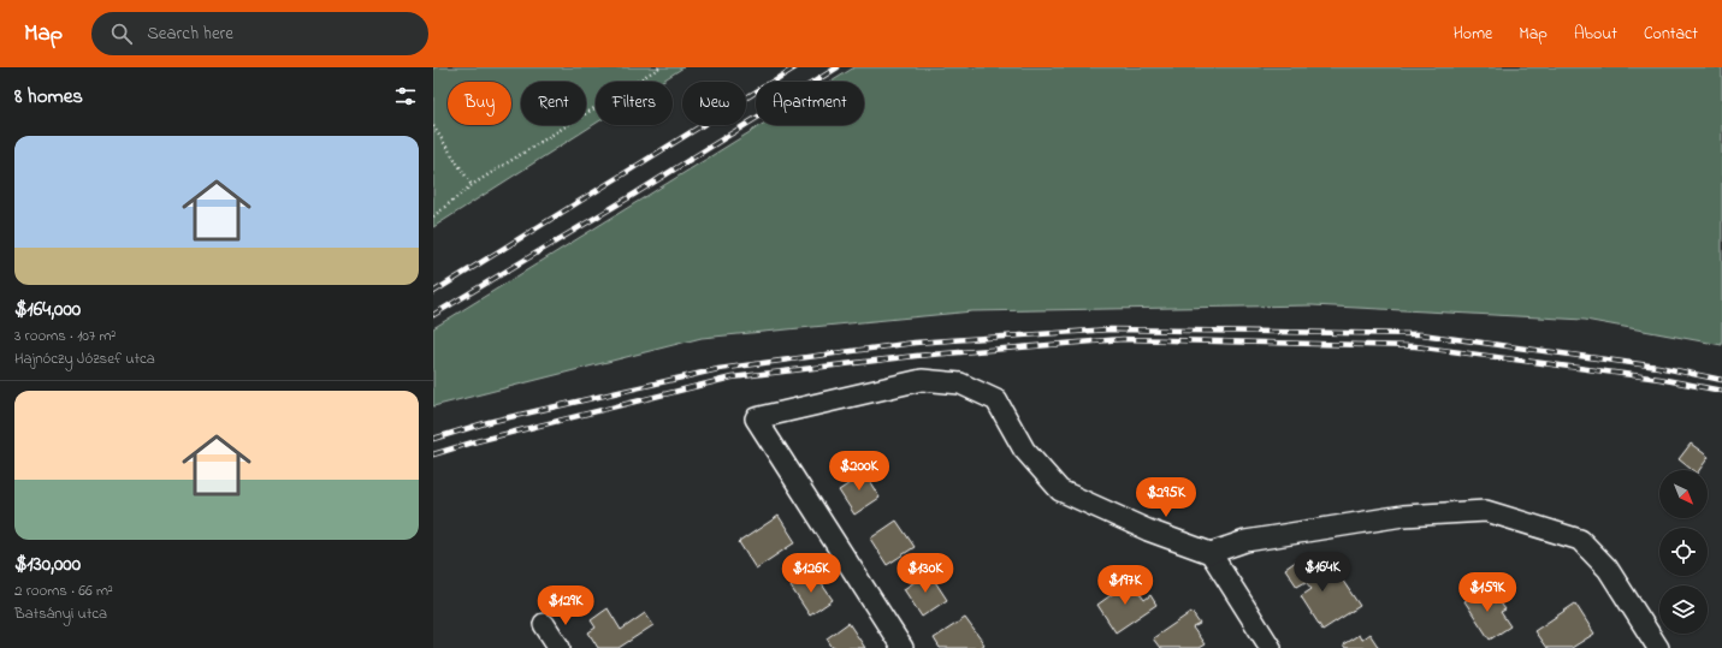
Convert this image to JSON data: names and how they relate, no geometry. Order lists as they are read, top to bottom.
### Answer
{
  "north": "bottom right",
  "page": {
    "header": "Map",
    "search": "Search here",
    "nav": [
      "Home",
      "Map",
      "About",
      "Contact"
    ],
    "heading": "8 homes",
    "chip": [
      "Buy",
      "Rent",
      "Filters",
      "New",
      "Apartment"
    ],
    "list": [
      {
        "name": "$164,000",
        "note": "3 rooms · 107 m² · Hajnóczy József utca"
      },
      {
        "name": "$130,000",
        "note": "2 rooms · 66 m² · Batsányi utca"
      }
    ],
    "price": [
      "$200K",
      "$295K",
      "$164K",
      "$126K",
      "$130K",
      "$197K",
      "$159K",
      "$129K"
    ]
  }
}
